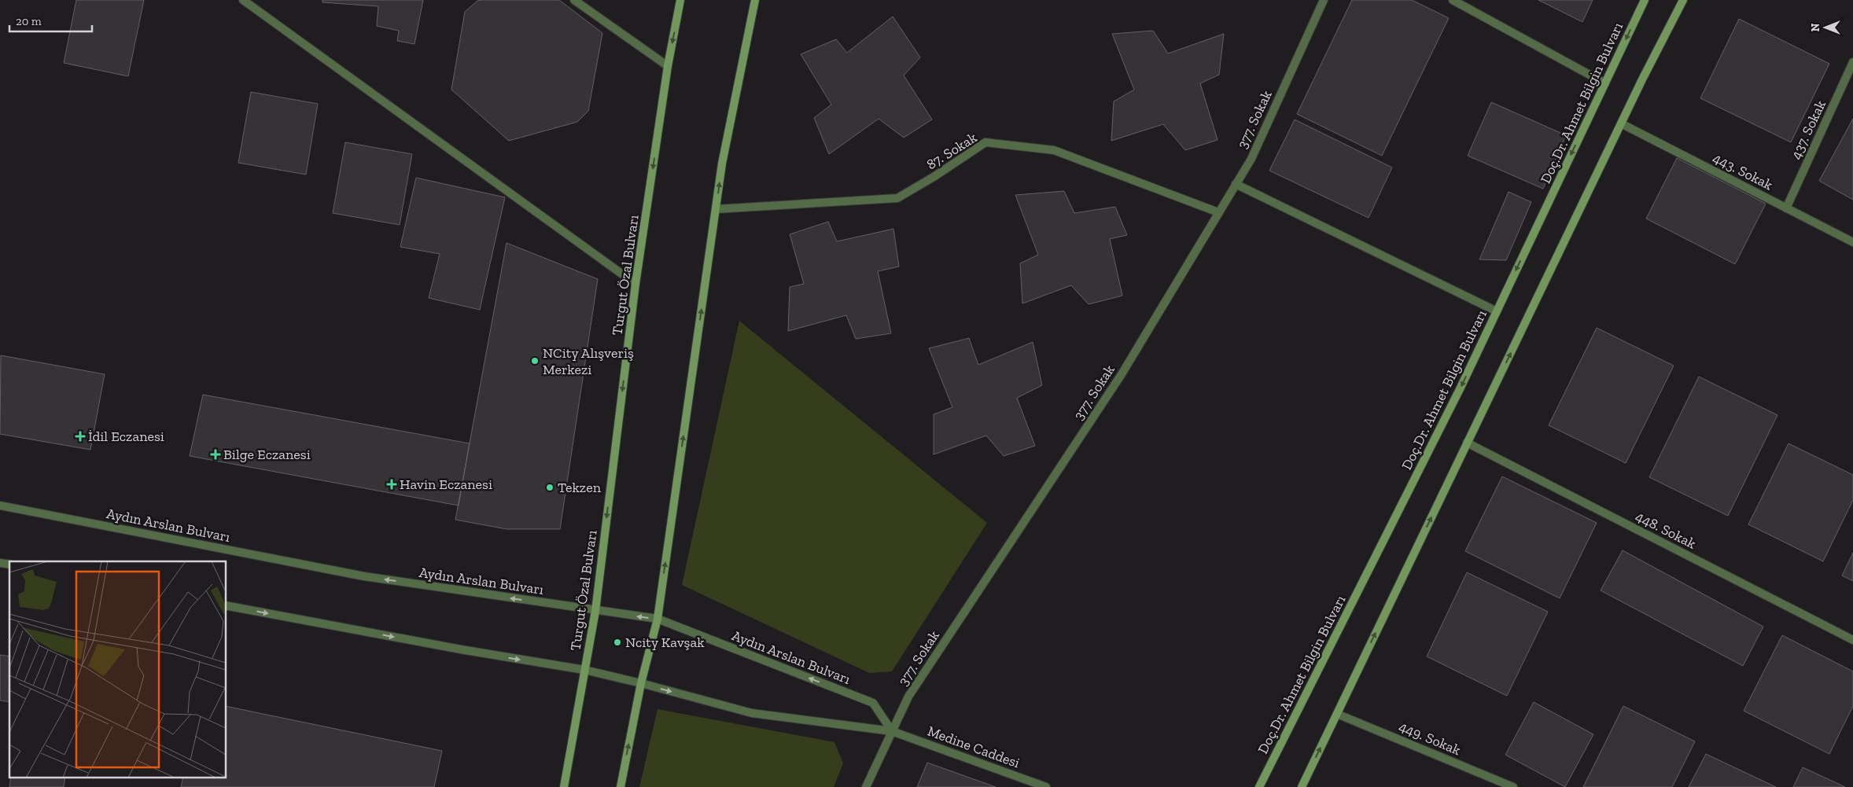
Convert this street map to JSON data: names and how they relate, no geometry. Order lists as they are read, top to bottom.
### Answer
{
  "streets": {
    "main road": ["Doç.Dr. Ahmet Bilgin Bulvarı", "Turgut Özal Bulvarı"],
    "street": [
      "377. Sokak",
      "437. Sokak",
      "87. Sokak",
      "443. Sokak",
      "Aydın Arslan Bulvarı",
      "448. Sokak",
      "449. Sokak",
      "Medine Caddesi"
    ]
  },
  "crossings": [
    ["377. Sokak", "87. Sokak"],
    ["377. Sokak", "Aydın Arslan Bulvarı"],
    ["377. Sokak", "Medine Caddesi"],
    ["437. Sokak", "443. Sokak"],
    ["Turgut Özal Bulvarı", "Aydın Arslan Bulvarı"],
    ["Aydın Arslan Bulvarı", "Medine Caddesi"]
  ],
  "places": {
    "other": ["NCity Alışveriş Merkezi", "Tekzen", "Ncity Kavşak"],
    "health": ["İdil Eczanesi", "Bilge Eczanesi", "Havin Eczanesi"]
  },
  "scale_bar": "20 m",
  "north": "left"
}
